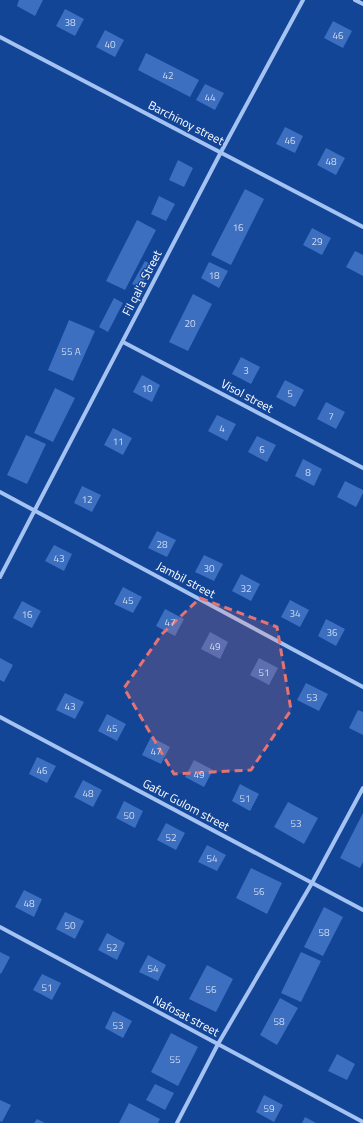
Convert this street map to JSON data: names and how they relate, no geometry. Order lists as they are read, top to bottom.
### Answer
{
  "streets": {
    "street": [
      "Barchinoy street",
      "Fil qal'a Street",
      "Visol street",
      "Jambil street",
      "Gafur Gulom street",
      "Nafosat street"
    ]
  },
  "crossings": [
    ["Barchinoy street", "Fil qal'a Street"],
    ["Fil qal'a Street", "Visol street"],
    ["Fil qal'a Street", "Jambil street"]
  ],
  "house_numbers": [
    "38",
    "46",
    "40",
    "42",
    "44",
    "46",
    "48",
    "16",
    "29",
    "18",
    "20",
    "55 A",
    "3",
    "10",
    "5",
    "7",
    "4",
    "11",
    "6",
    "8",
    "12",
    "28",
    "43",
    "30",
    "32",
    "45",
    "34",
    "16",
    "47",
    "36",
    "49",
    "51",
    "53",
    "43",
    "45",
    "47",
    "46",
    "49",
    "48",
    "51",
    "50",
    "53",
    "52",
    "54",
    "56",
    "48",
    "50",
    "58",
    "52",
    "54",
    "51",
    "56",
    "58",
    "53",
    "55",
    "59"
  ]
}
